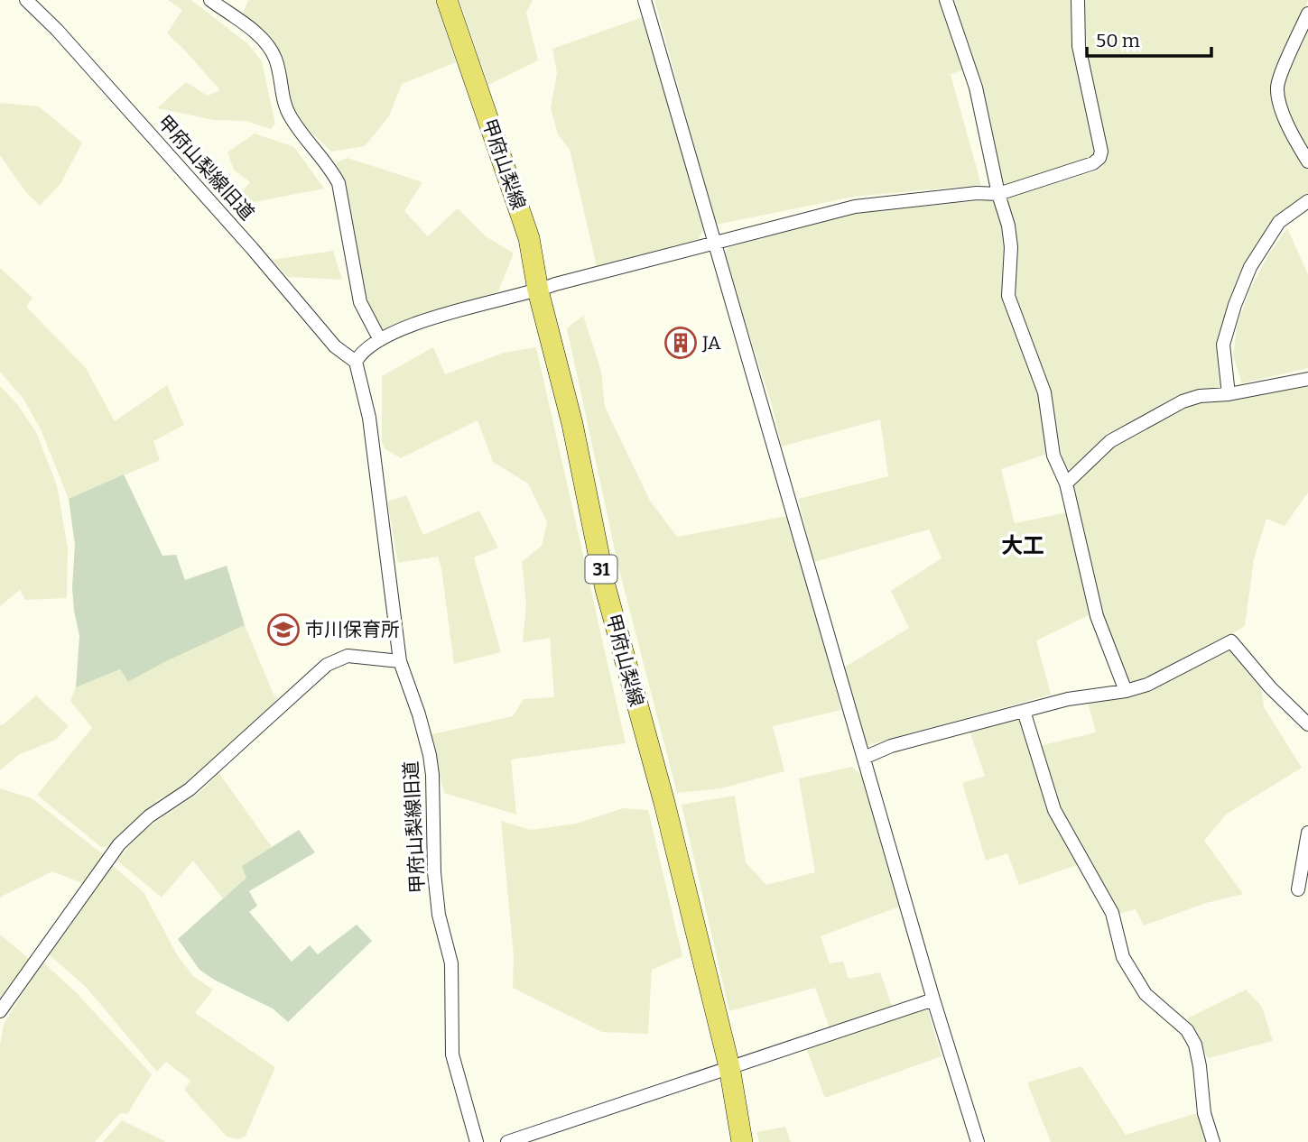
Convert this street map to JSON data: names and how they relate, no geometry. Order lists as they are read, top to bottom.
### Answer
{
  "streets": {
    "main road": ["甲府山梨線", "31"],
    "street": ["甲府山梨線旧道"]
  },
  "districts": ["大工"],
  "places": {
    "building": ["JA"],
    "school or university": ["市川保育所"]
  },
  "scale_bar": "50 m"
}
